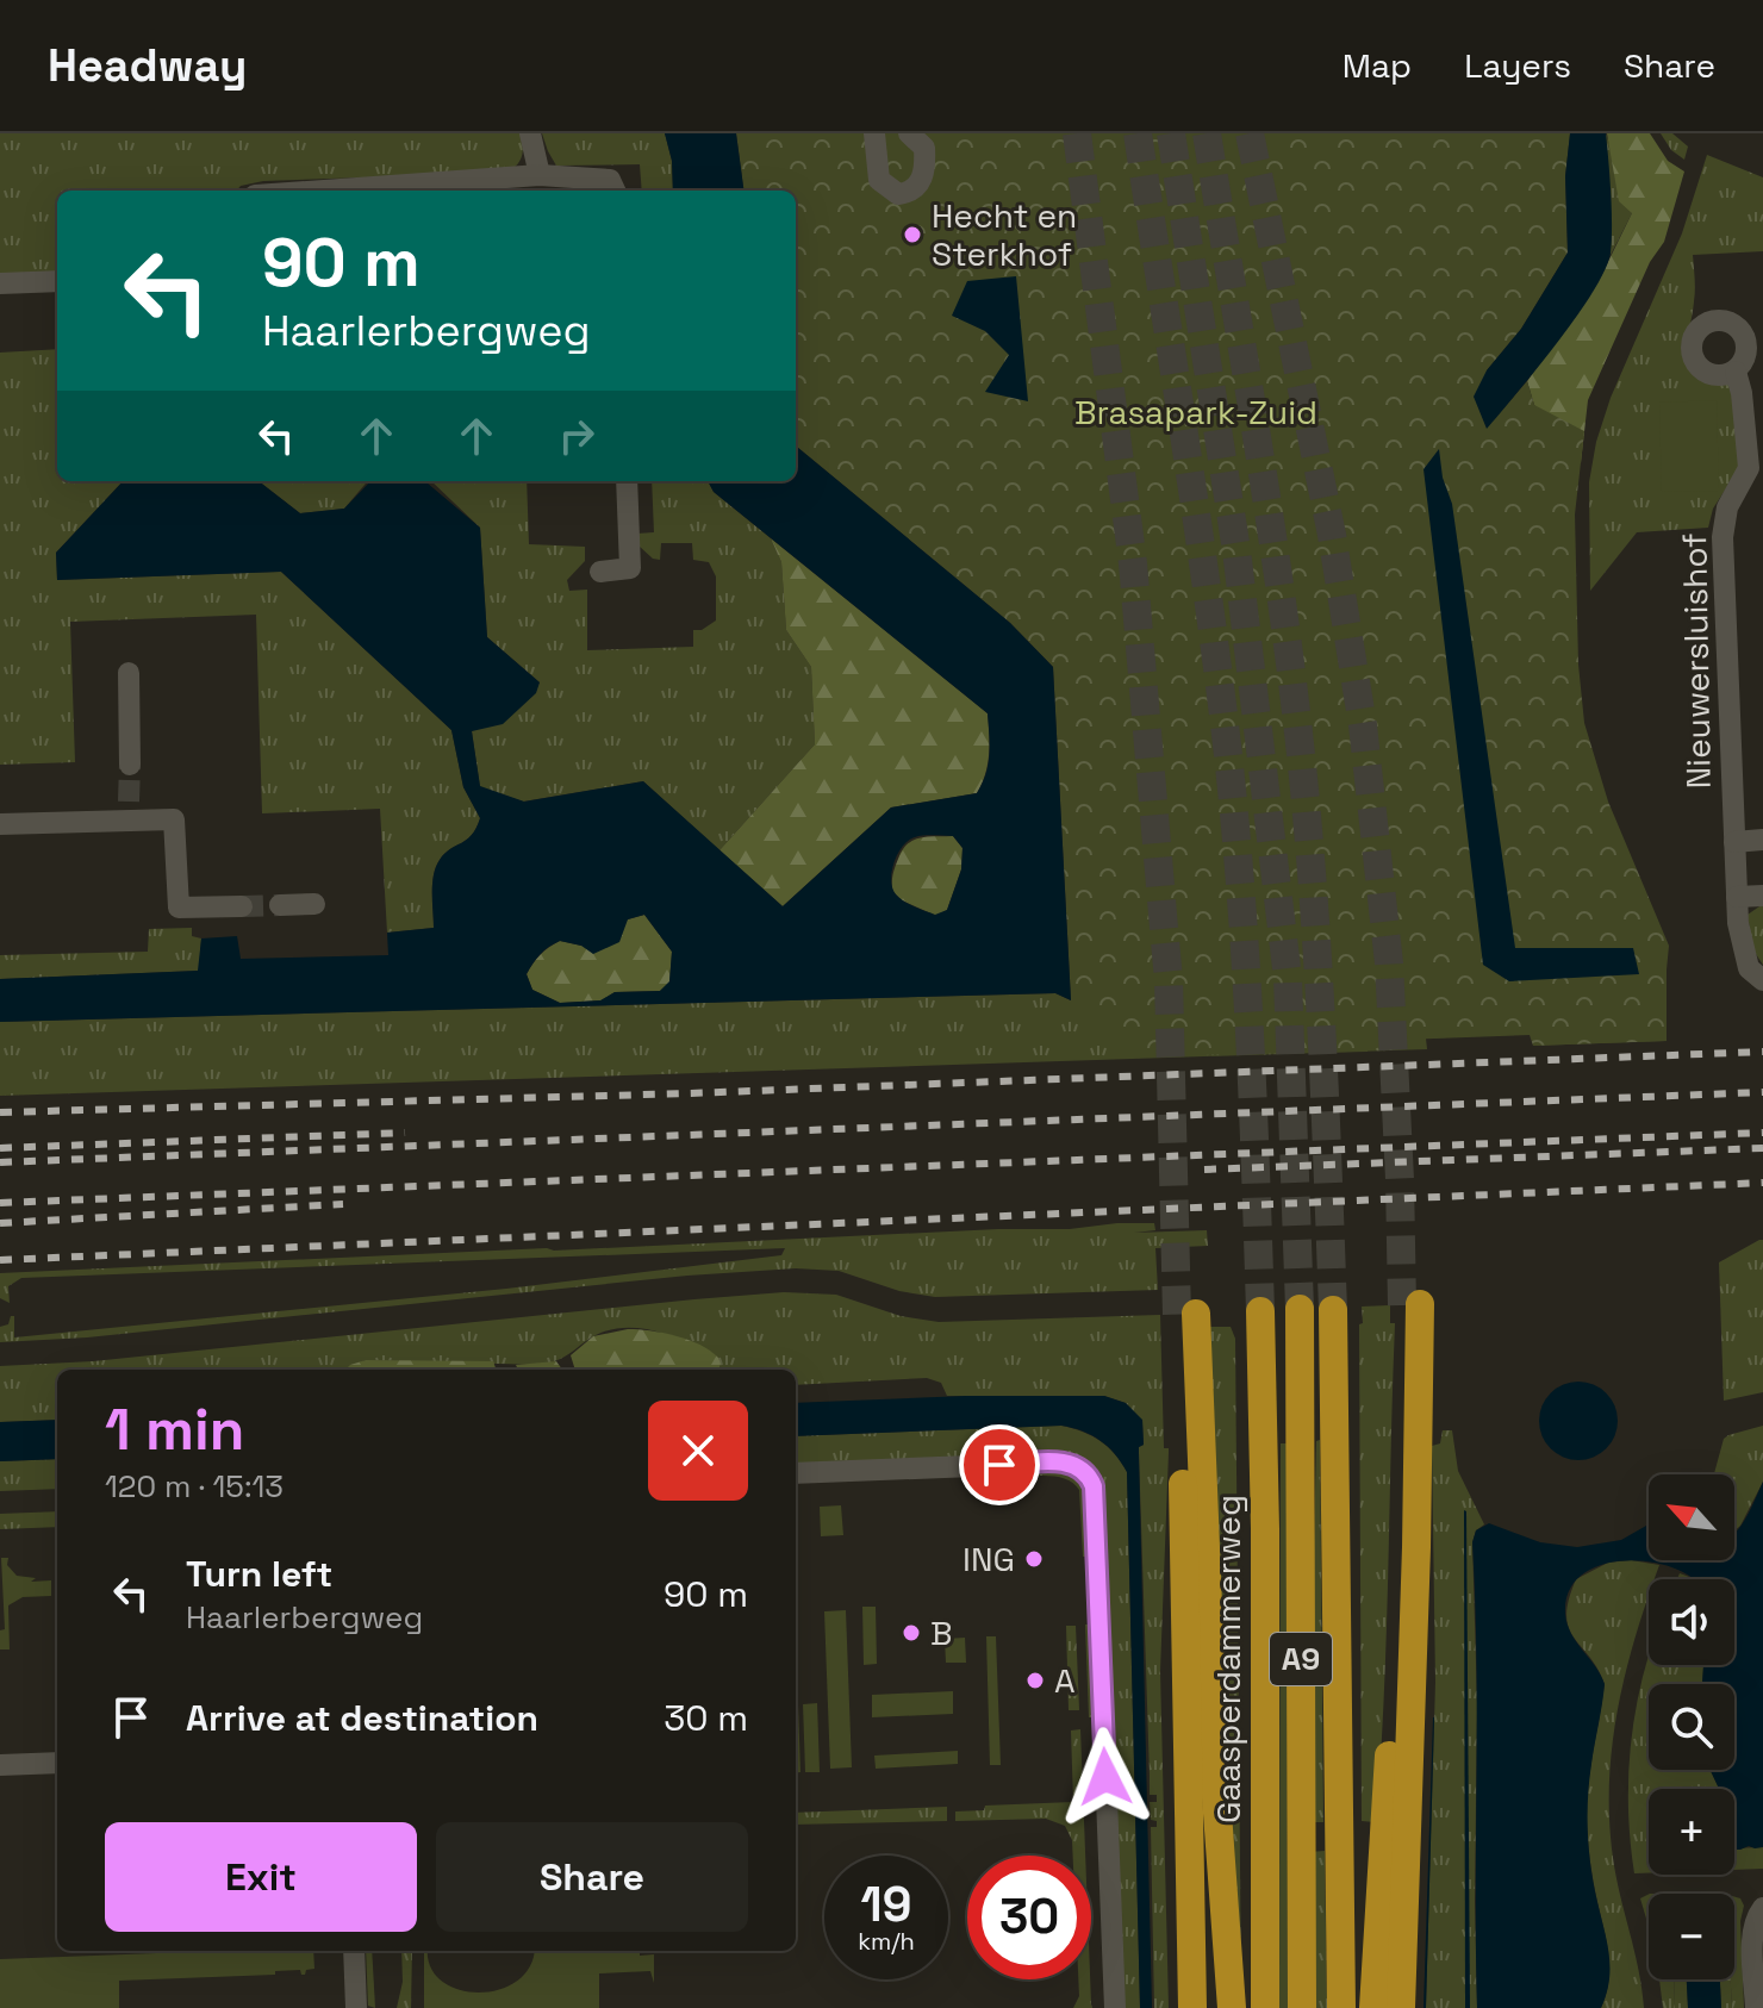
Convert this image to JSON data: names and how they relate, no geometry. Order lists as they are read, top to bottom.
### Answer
{
  "streets": {
    "highway": ["Gaasperdammerweg", "A9"],
    "street": ["Nieuwersluishof"]
  },
  "parks": ["Brasapark-Zuid"],
  "places": [
    "Hecht en Sterkhof",
    "ING",
    "B",
    "A"
  ],
  "north": "top left",
  "page": {
    "header": "Headway",
    "nav": ["Map", "Layers", "Share"],
    "turn": ["90 m", "Haarlerbergweg"],
    "heading": ["1 min", "120 m · 15:13"],
    "map_buttons": ["+", "−"],
    "list": [
      {
        "name": "Turn left",
        "note": "Haarlerbergweg",
        "value": "90 m"
      },
      {
        "name": "Arrive at destination",
        "value": "30 m"
      }
    ],
    "buttons": ["Exit", "Share"],
    "speed": "19 km/h",
    "limit": "30"
  }
}
